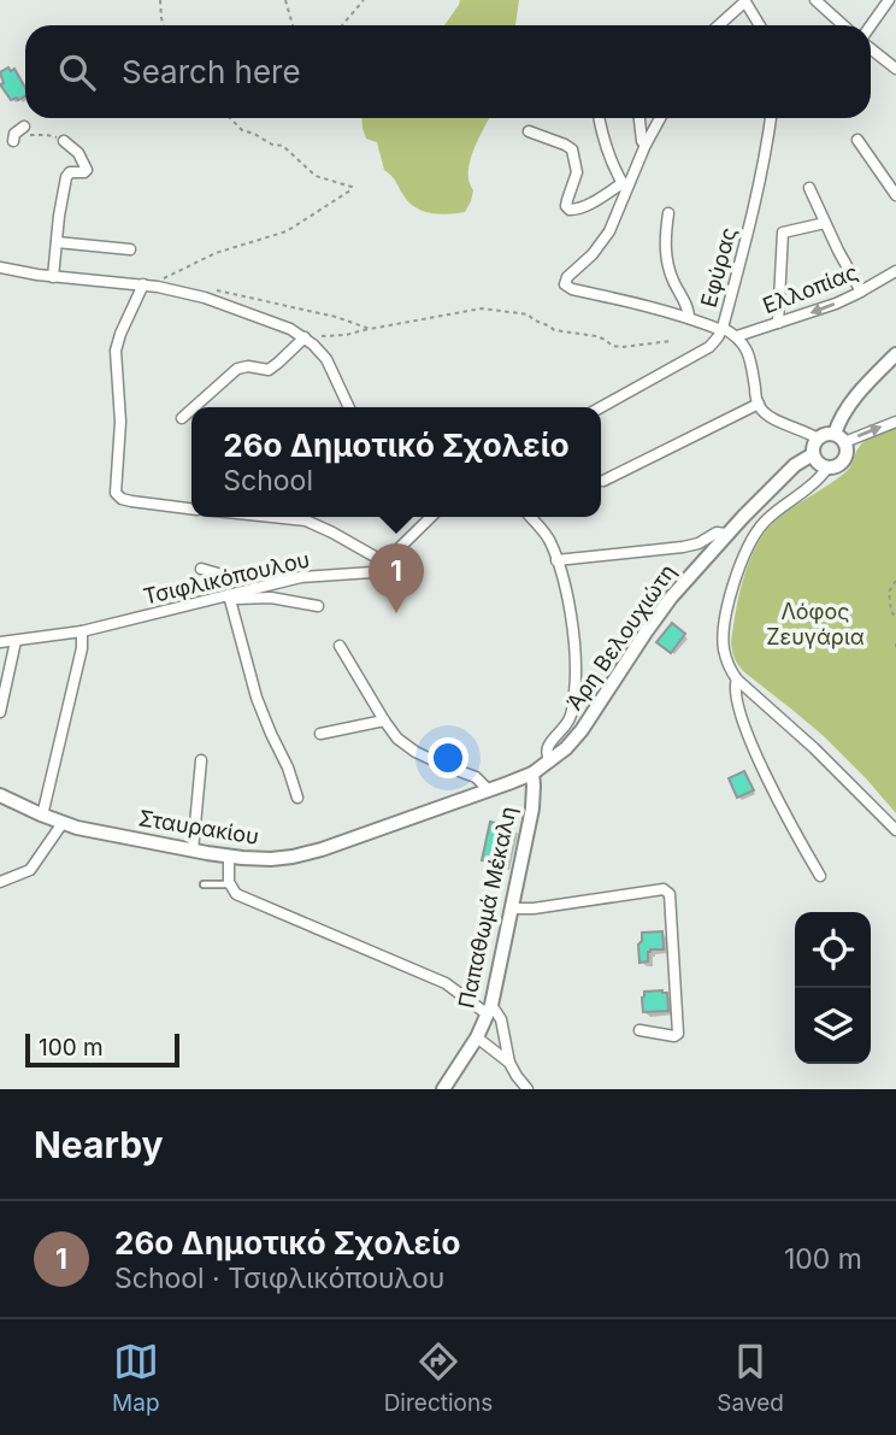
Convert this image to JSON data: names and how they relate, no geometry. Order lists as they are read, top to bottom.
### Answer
{
  "streets": {
    "street": [
      "Εφύρας",
      "Ελλοπίας",
      "Τσιφλικόπουλου",
      "Άρη Βελουχιώτη",
      "Σταυρακίου",
      "Παπαθωμά Μέκαλη"
    ]
  },
  "crossings": [
    ["Εφύρας", "Ελλοπίας"],
    ["Άρη Βελουχιώτη", "Σταυρακίου"],
    ["Άρη Βελουχιώτη", "Παπαθωμά Μέκαλη"]
  ],
  "one_way": ["Ελλοπίας"],
  "parks": ["Λόφος Ζευγάρια"],
  "scale_bar": "100 m",
  "page": {
    "search": "Search here",
    "popup": ["26ο Δημοτικό Σχολείο", "School"],
    "pins": "1",
    "scale": "100 m",
    "heading": "Nearby",
    "list": [
      {
        "mark": "1",
        "name": "26ο Δημοτικό Σχολείο",
        "note": "School · Τσιφλικόπουλου",
        "value": "100 m"
      }
    ],
    "nav": ["Map", "Directions", "Saved"]
  }
}
